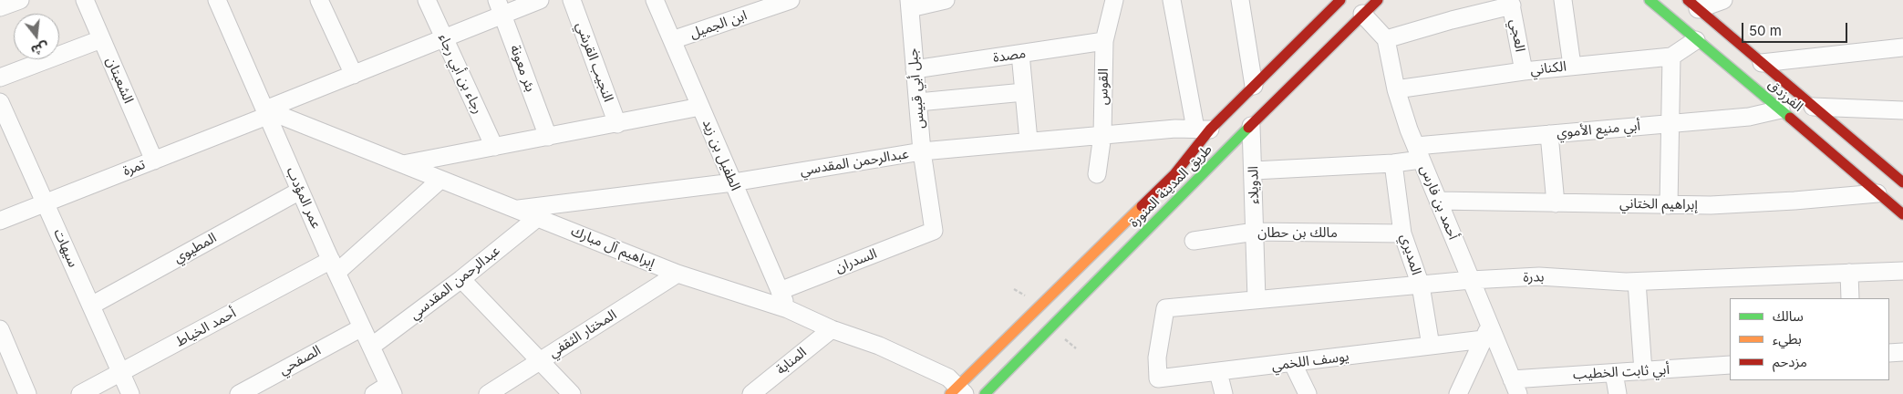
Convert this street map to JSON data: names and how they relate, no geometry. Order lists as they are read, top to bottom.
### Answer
{
  "streets": {
    "main road": ["الفرزدق", "طريق المدينة المنورة"],
    "street": [
      "ابن الجميل",
      "العجي",
      "مصدة",
      "النجيب القرشي",
      "بئر معونة",
      "الكناني",
      "رجاء بن أبي رجاء",
      "الشعبتان",
      "القوس",
      "جبل أبي قبيس",
      "أبي منيع الأموي",
      "الطفيل بن زيد",
      "عبدالرحمن المقدسي",
      "تمرة",
      "الدويلاء",
      "عمر المؤدب",
      "أحمد بن فارس",
      "إبراهيم الختاني",
      "مالك بن حطان",
      "إبراهيم آل مبارك",
      "سيهات",
      "المطيوي",
      "المديري",
      "السدران",
      "بدرة",
      "أحمد الخياط",
      "المختار الثقفي",
      "الصفحي",
      "المنابة",
      "يوسف اللخمي",
      "أبي ثابت الخطيب"
    ]
  },
  "crossings": [
    ["ابن الجميل", "الطفيل بن زيد"],
    ["العجي", "الكناني"],
    ["مصدة", "القوس"],
    ["مصدة", "جبل أبي قبيس"],
    ["بئر معونة", "تمرة"],
    ["الكناني", "الفرزدق"],
    ["الكناني", "أحمد بن فارس"],
    ["رجاء بن أبي رجاء", "تمرة"],
    ["الشعبتان", "تمرة"],
    ["القوس", "عبدالرحمن المقدسي"],
    ["جبل أبي قبيس", "عبدالرحمن المقدسي"],
    ["جبل أبي قبيس", "السدران"],
    ["الفرزدق", "أبي منيع الأموي"],
    ["الفرزدق", "إبراهيم الختاني"],
    ["أبي منيع الأموي", "الدويلاء"],
    ["أبي منيع الأموي", "أحمد بن فارس"],
    ["أبي منيع الأموي", "المديري"],
    ["الطفيل بن زيد", "عبدالرحمن المقدسي"],
    ["الطفيل بن زيد", "إبراهيم آل مبارك"],
    ["الطفيل بن زيد", "السدران"],
    ["عبدالرحمن المقدسي", "طريق المدينة المنورة"],
    ["عبدالرحمن المقدسي", "عمر المؤدب"],
    ["عبدالرحمن المقدسي", "إبراهيم آل مبارك"],
    ["تمرة", "عمر المؤدب"],
    ["تمرة", "إبراهيم آل مبارك"],
    ["تمرة", "سيهات"],
    ["الدويلاء", "طريق المدينة المنورة"],
    ["الدويلاء", "مالك بن حطان"],
    ["الدويلاء", "بدرة"],
    ["طريق المدينة المنورة", "إبراهيم آل مبارك"],
    ["عمر المؤدب", "إبراهيم آل مبارك"],
    ["عمر المؤدب", "المطيوي"],
    ["عمر المؤدب", "أحمد الخياط"],
    ["عمر المؤدب", "الصفحي"],
    ["أحمد بن فارس", "إبراهيم الختاني"],
    ["أحمد بن فارس", "بدرة"],
    ["أحمد بن فارس", "يوسف اللخمي"],
    ["أحمد بن فارس", "أبي ثابت الخطيب"],
    ["مالك بن حطان", "المديري"],
    ["إبراهيم آل مبارك", "أحمد الخياط"],
    ["إبراهيم آل مبارك", "المختار الثقفي"],
    ["إبراهيم آل مبارك", "المنابة"],
    ["سيهات", "المطيوي"],
    ["سيهات", "أحمد الخياط"],
    ["المديري", "بدرة"],
    ["المديري", "يوسف اللخمي"],
    ["بدرة", "يوسف اللخمي"]
  ],
  "legend": ["سالك", "بطيء", "مزدحم"],
  "scale_bar": "50 m",
  "north": "bottom"
}
